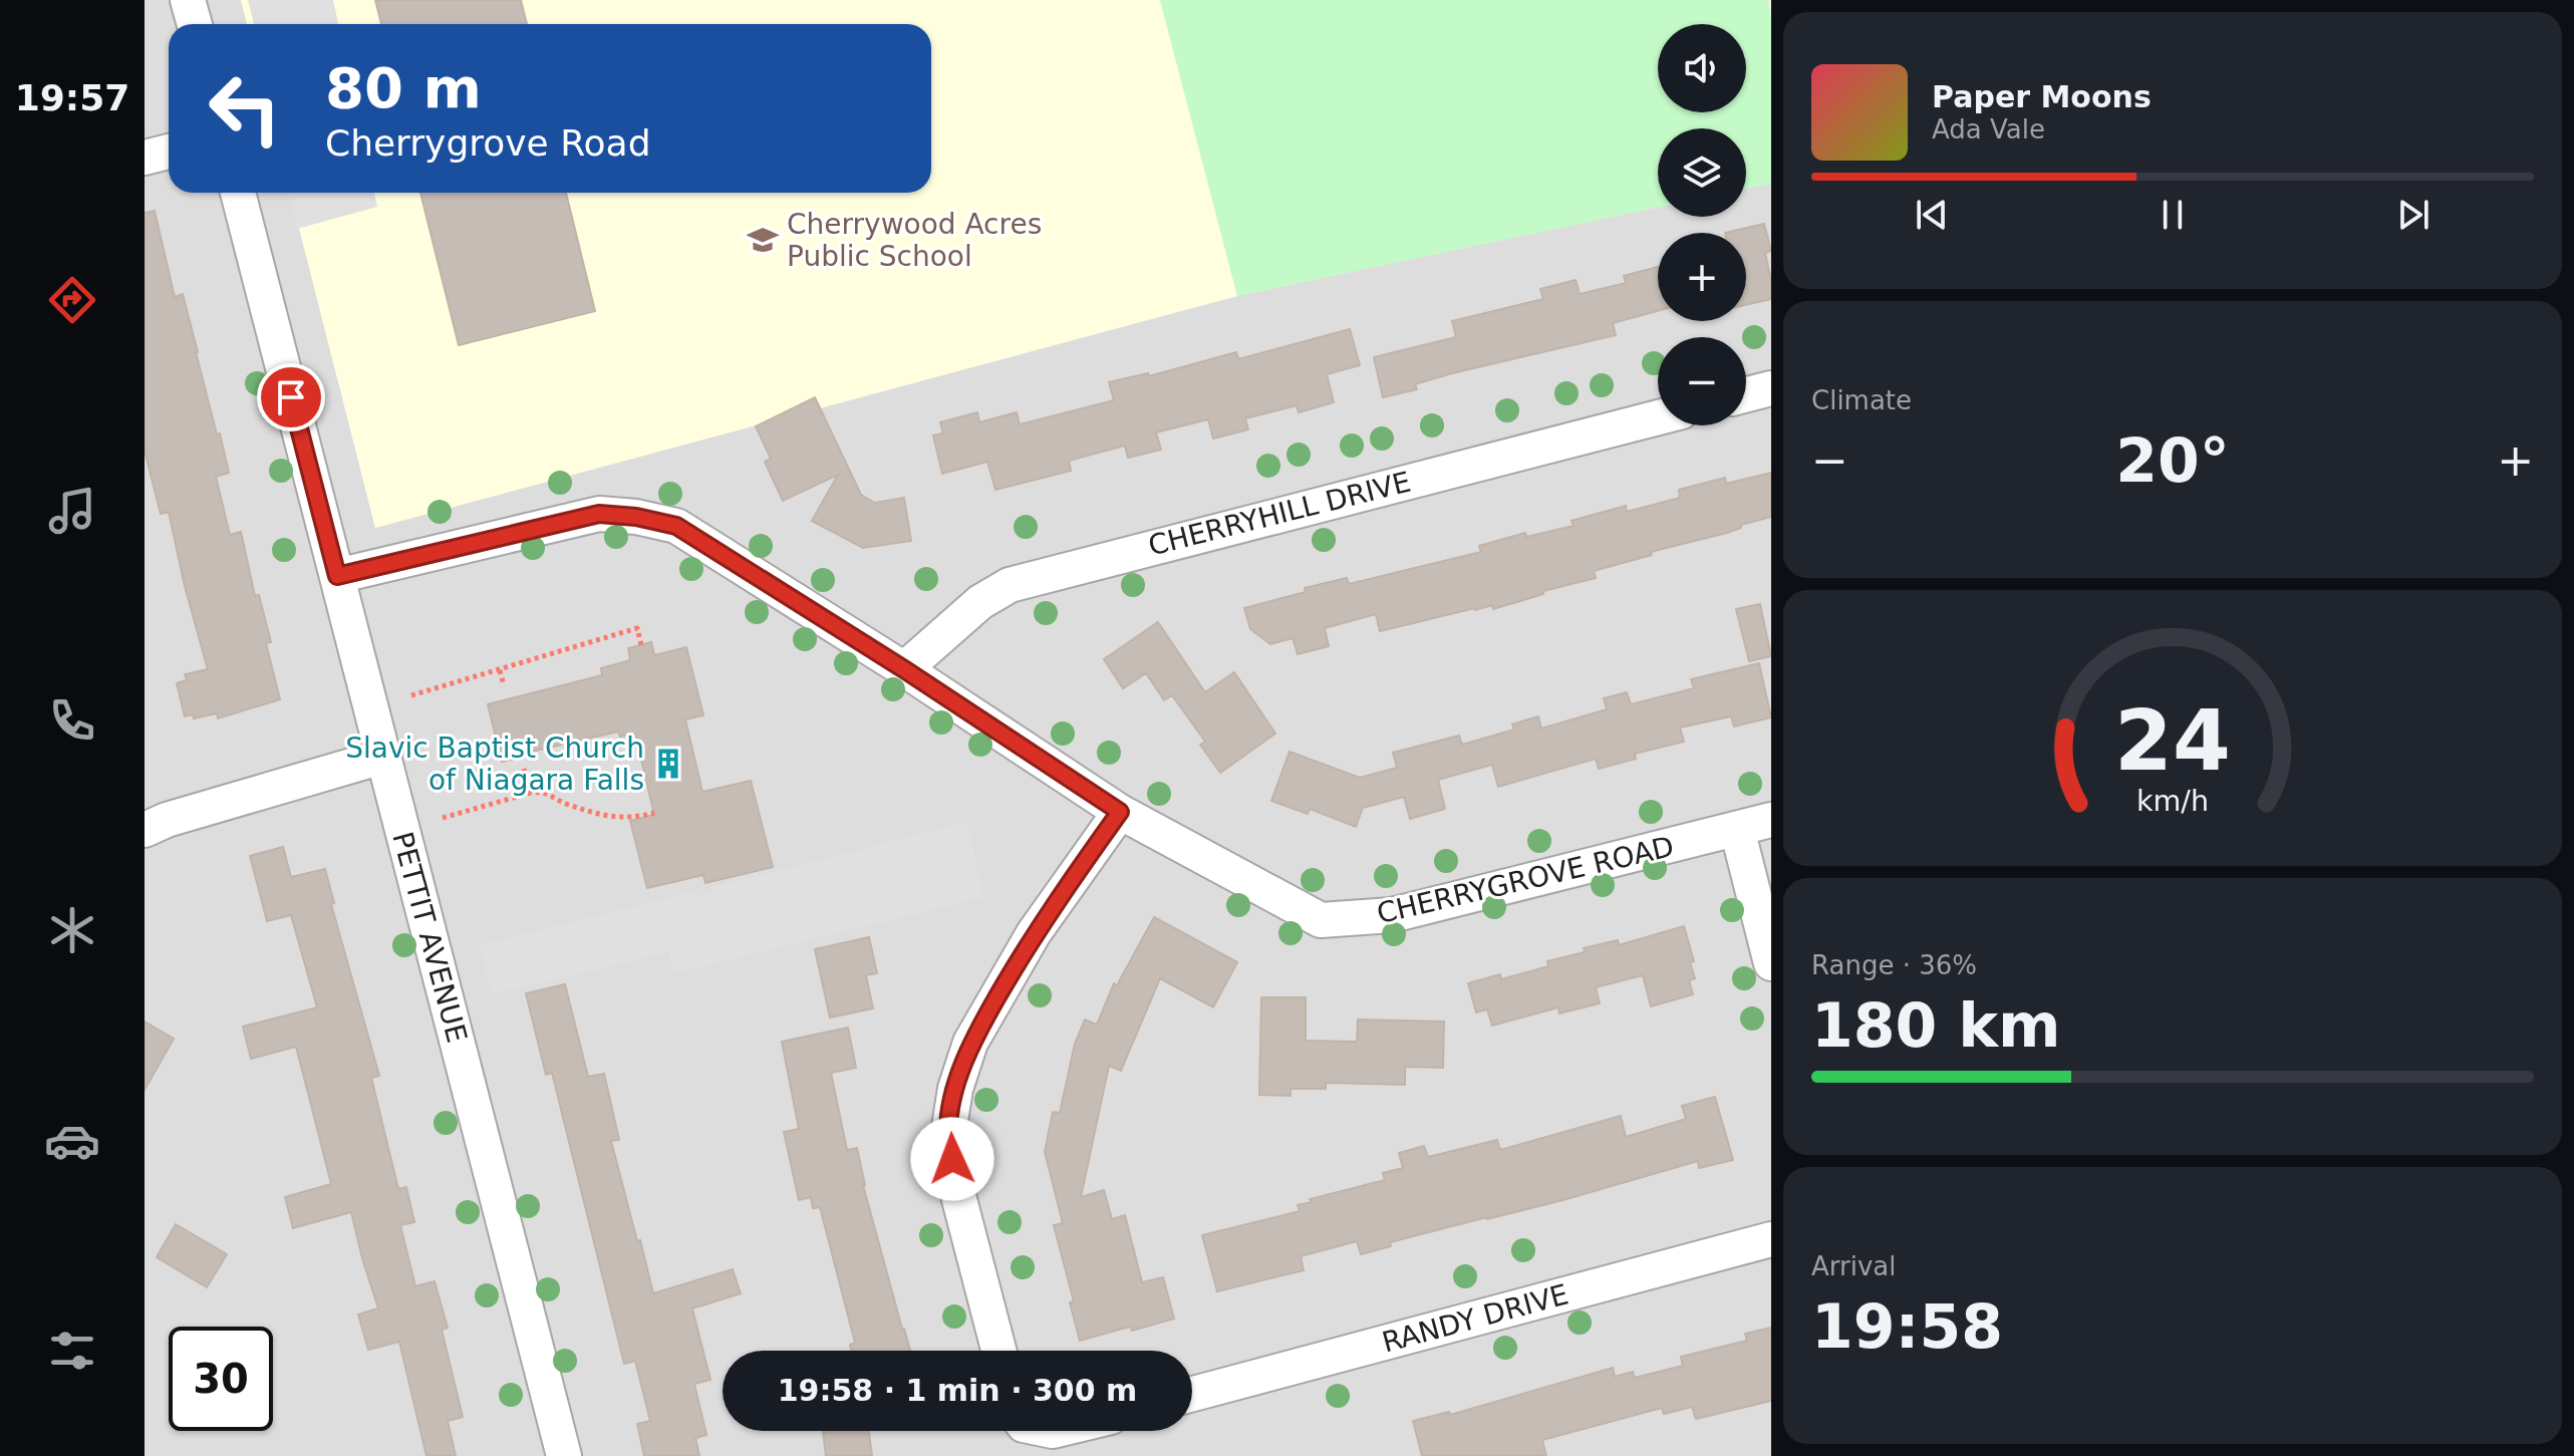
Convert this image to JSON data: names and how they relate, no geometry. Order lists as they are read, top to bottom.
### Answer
{
  "streets": {
    "street": [
      "CHERRYHILL DRIVE",
      "CHERRYGROVE ROAD",
      "PETTIT AVENUE",
      "RANDY DRIVE"
    ]
  },
  "crossings": [
    ["CHERRYHILL DRIVE", "CHERRYGROVE ROAD"],
    ["CHERRYGROVE ROAD", "PETTIT AVENUE"]
  ],
  "places": {
    "school or university": ["Cherrywood Acres Public School"],
    "building": ["Slavic Baptist Church of Niagara Falls"]
  },
  "page": {
    "tabs": "19:57",
    "map_buttons": ["+", "−"],
    "turn": ["80 m", "Cherrygrove Road"],
    "song": ["Paper Moons", "Ada Vale"],
    "tile": [
      "Climate",
      ["Range · 36%", "180 km"],
      ["Arrival", "19:58"]
    ],
    "heat": ["−", "20°", "+"],
    "limit": "30",
    "trip": "19:58 · 1 min · 300 m",
    "gauge": ["24", "km/h"]
  }
}
